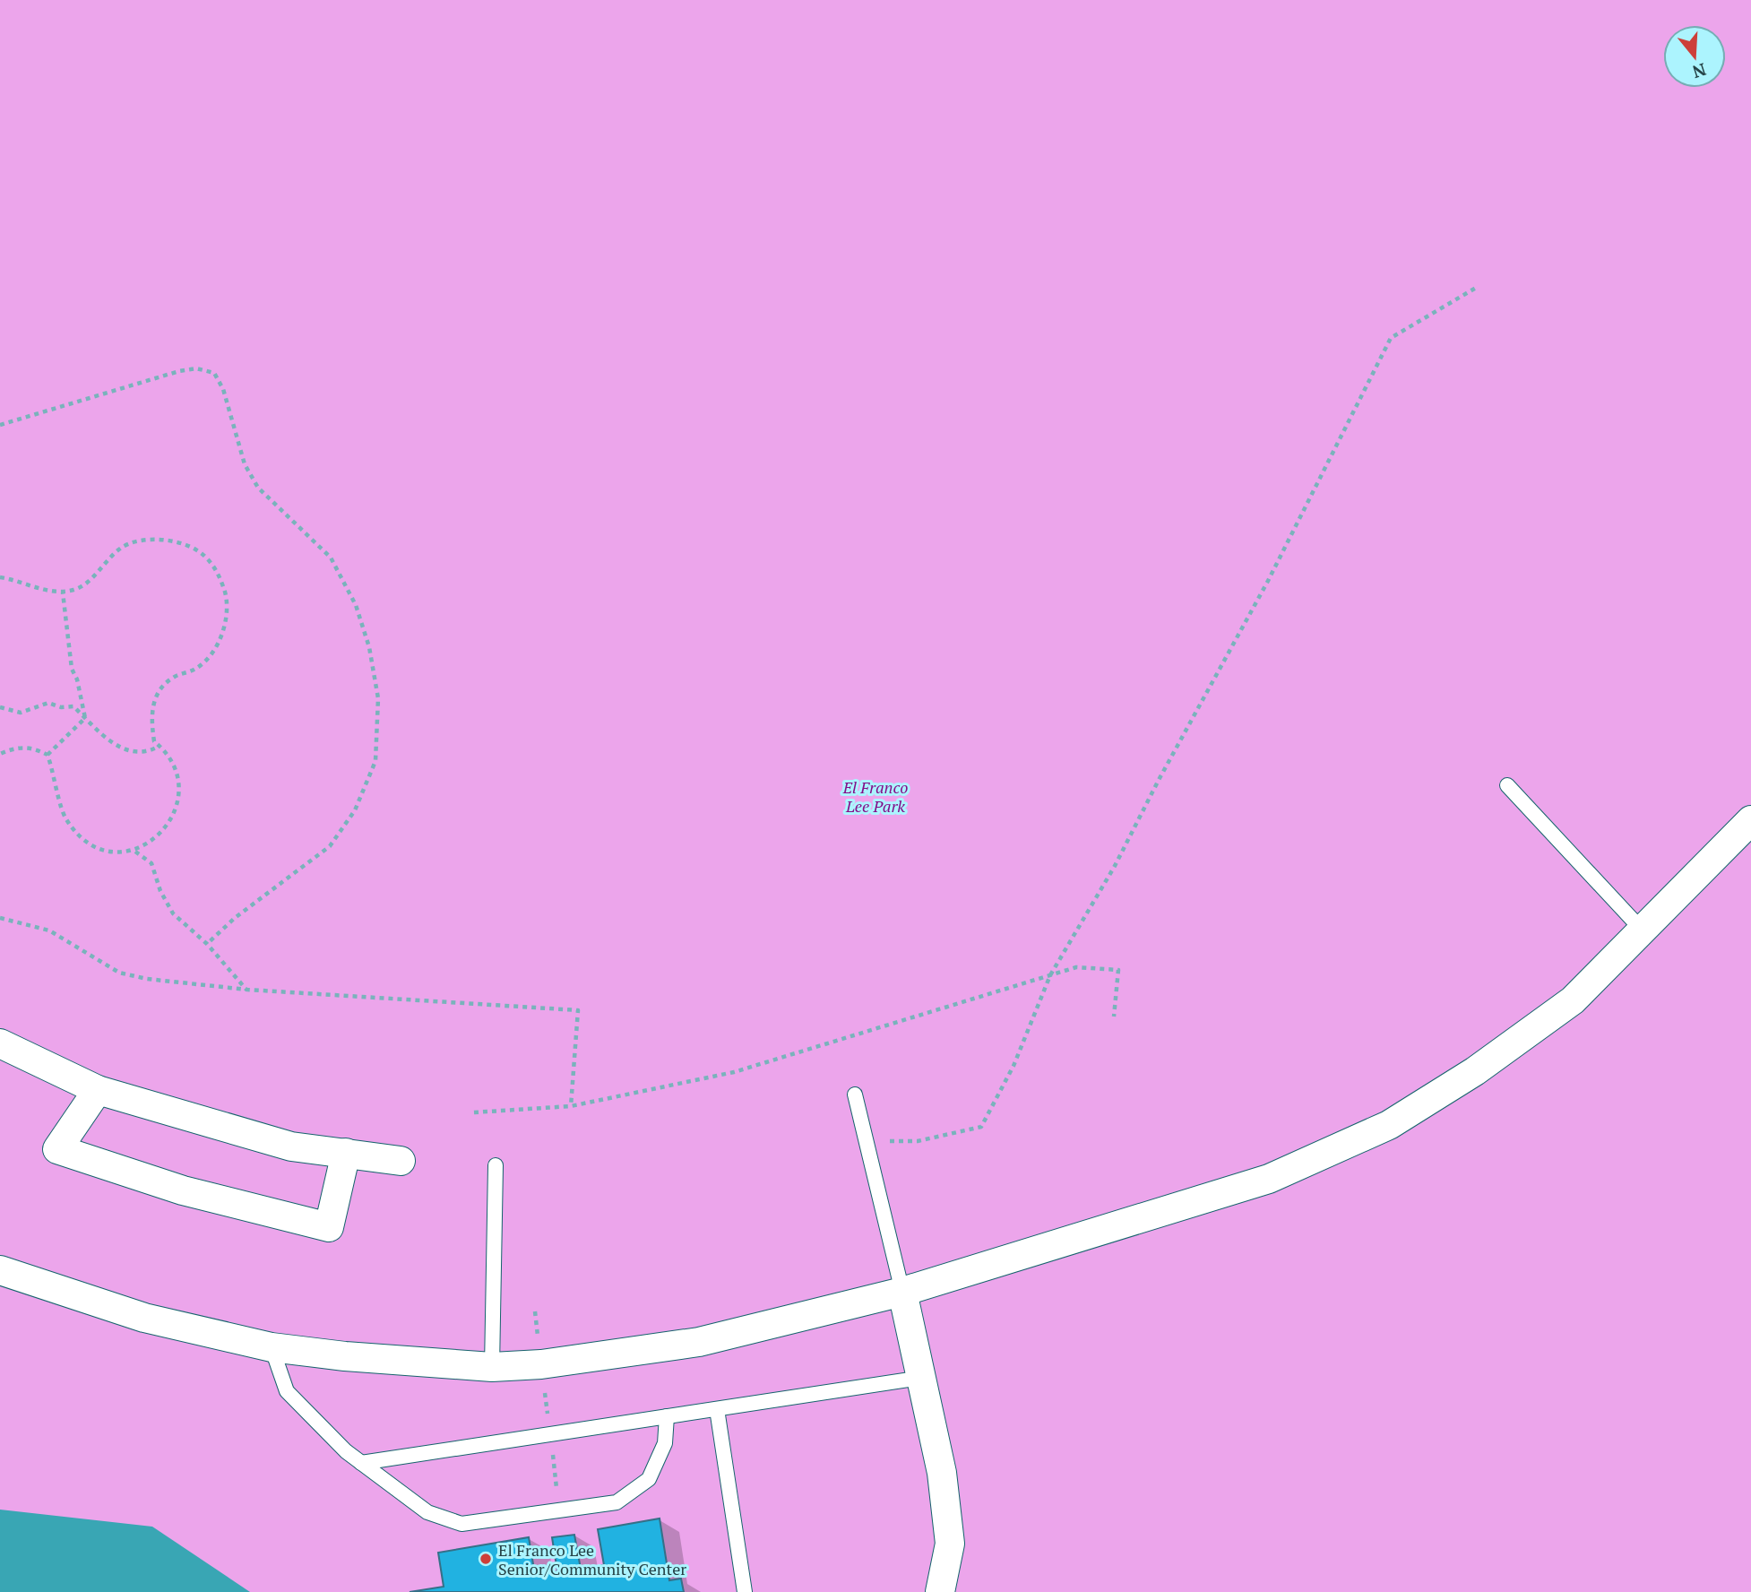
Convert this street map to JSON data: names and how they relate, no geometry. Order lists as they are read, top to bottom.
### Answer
{
  "parks": ["El Franco Lee Park"],
  "places": ["El Franco Lee Senior/Community Center"],
  "north": "bottom"
}
